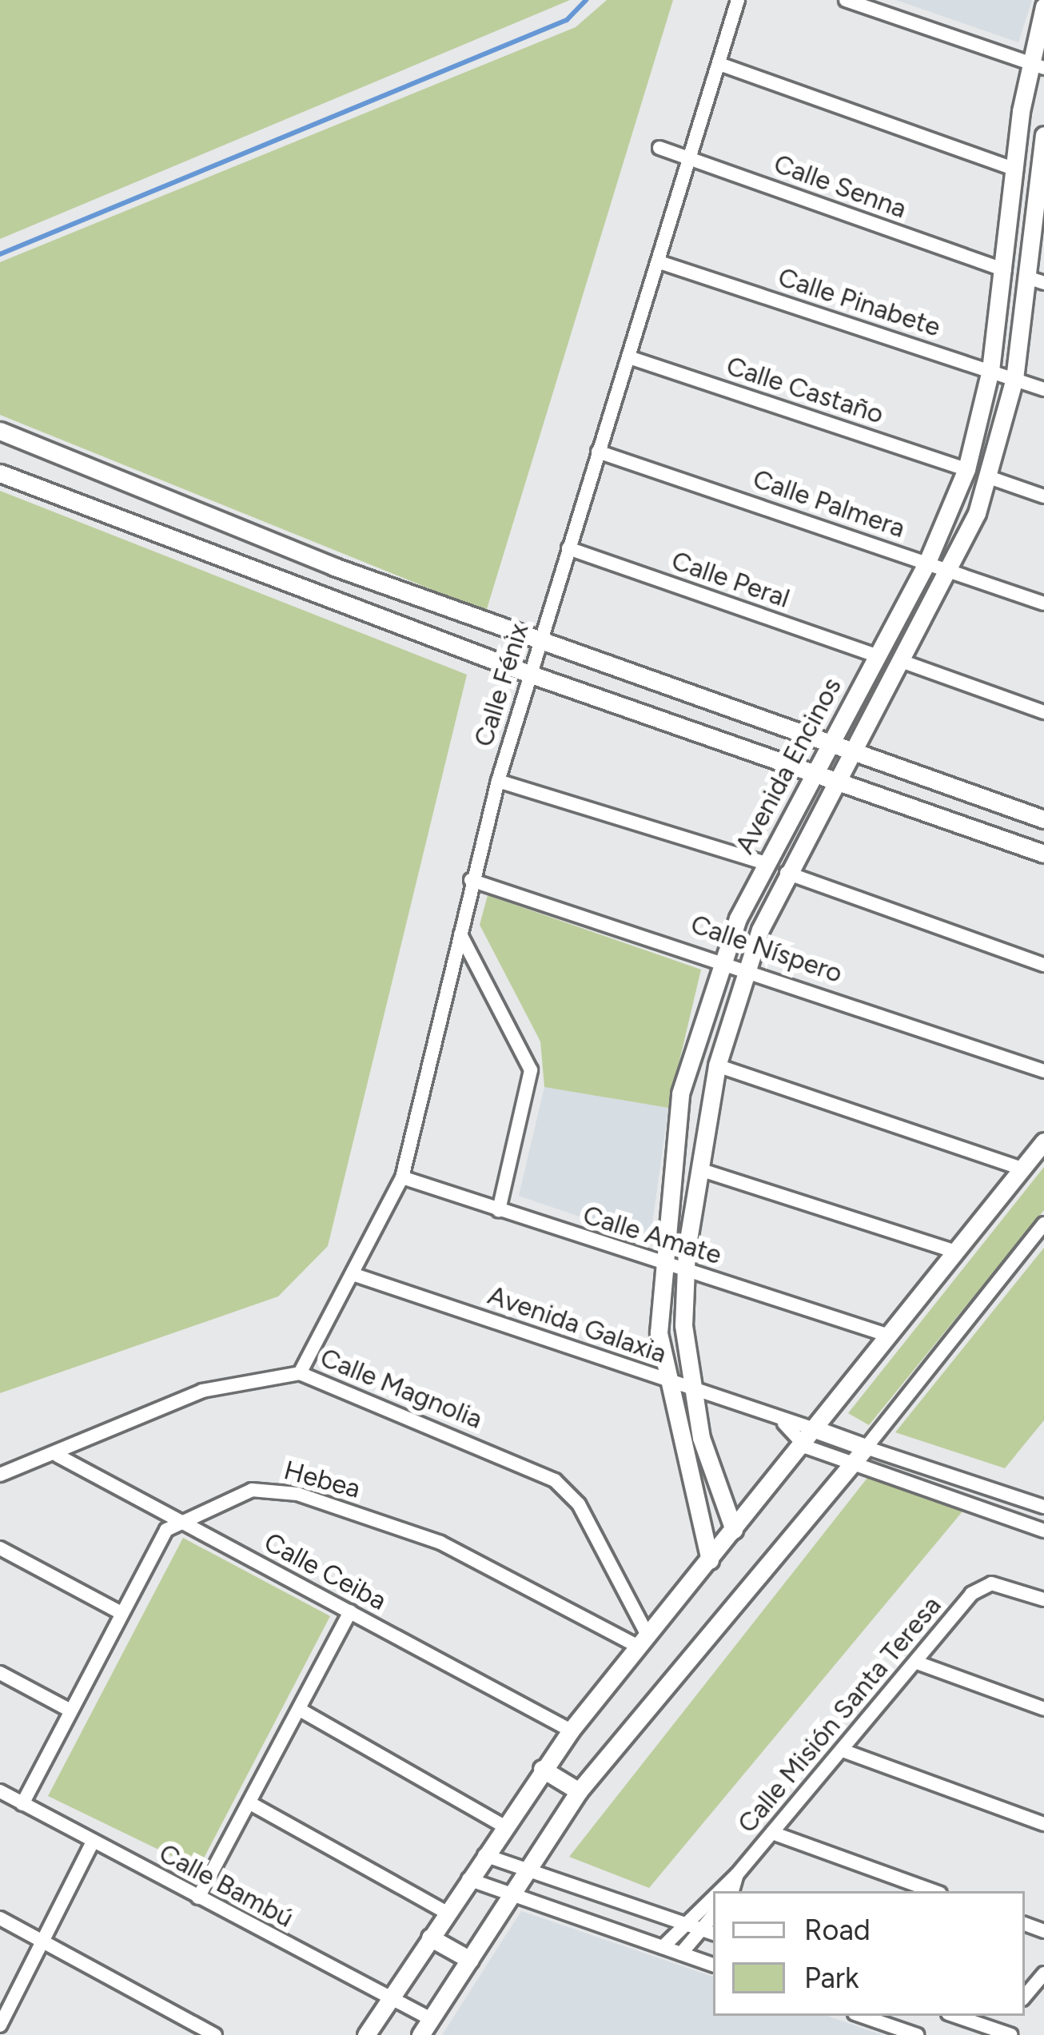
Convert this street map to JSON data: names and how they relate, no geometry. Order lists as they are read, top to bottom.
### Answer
{
  "streets": {
    "street": [
      "Calle Senna",
      "Calle Pinabete",
      "Calle Castaño",
      "Calle Palmera",
      "Calle Peral",
      "Calle Fénix",
      "Avenida Encinos",
      "Calle Níspero",
      "Calle Amate",
      "Avenida Galaxia",
      "Calle Magnolia",
      "Hebea",
      "Calle Ceiba",
      "Calle Misión Santa Teresa",
      "Calle Bambú"
    ]
  },
  "crossings": [
    ["Calle Senna", "Calle Fénix"],
    ["Calle Senna", "Avenida Encinos"],
    ["Calle Pinabete", "Calle Fénix"],
    ["Calle Pinabete", "Avenida Encinos"],
    ["Calle Castaño", "Calle Fénix"],
    ["Calle Castaño", "Avenida Encinos"],
    ["Calle Palmera", "Calle Fénix"],
    ["Calle Palmera", "Avenida Encinos"],
    ["Calle Peral", "Calle Fénix"],
    ["Calle Peral", "Avenida Encinos"],
    ["Calle Fénix", "Calle Níspero"],
    ["Calle Fénix", "Calle Amate"],
    ["Calle Fénix", "Avenida Galaxia"],
    ["Calle Fénix", "Calle Magnolia"],
    ["Avenida Encinos", "Calle Níspero"],
    ["Avenida Encinos", "Calle Amate"],
    ["Avenida Encinos", "Avenida Galaxia"],
    ["Calle Magnolia", "Hebea"],
    ["Calle Magnolia", "Calle Ceiba"],
    ["Hebea", "Calle Ceiba"]
  ],
  "legend": ["Road", "Park"]
}
